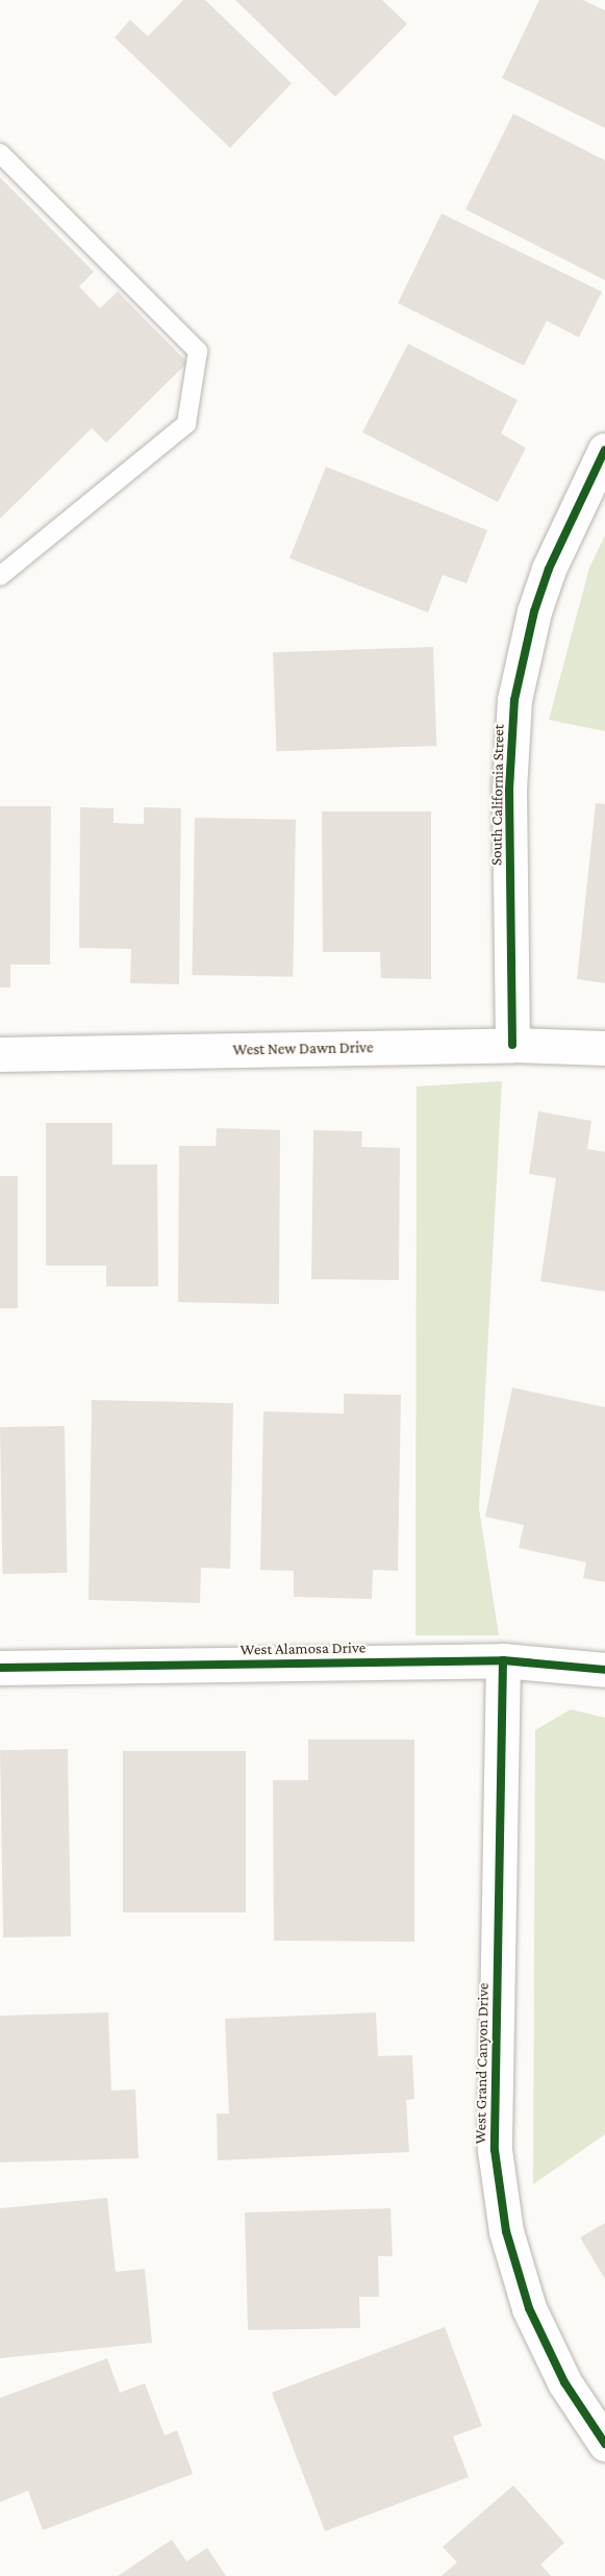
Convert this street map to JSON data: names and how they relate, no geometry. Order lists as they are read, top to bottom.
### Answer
{
  "streets": {
    "street": [
      "South California Street",
      "West New Dawn Drive",
      "West Alamosa Drive",
      "West Grand Canyon Drive"
    ]
  },
  "crossings": [
    ["South California Street", "West New Dawn Drive"],
    ["West Alamosa Drive", "West Grand Canyon Drive"]
  ]
}
